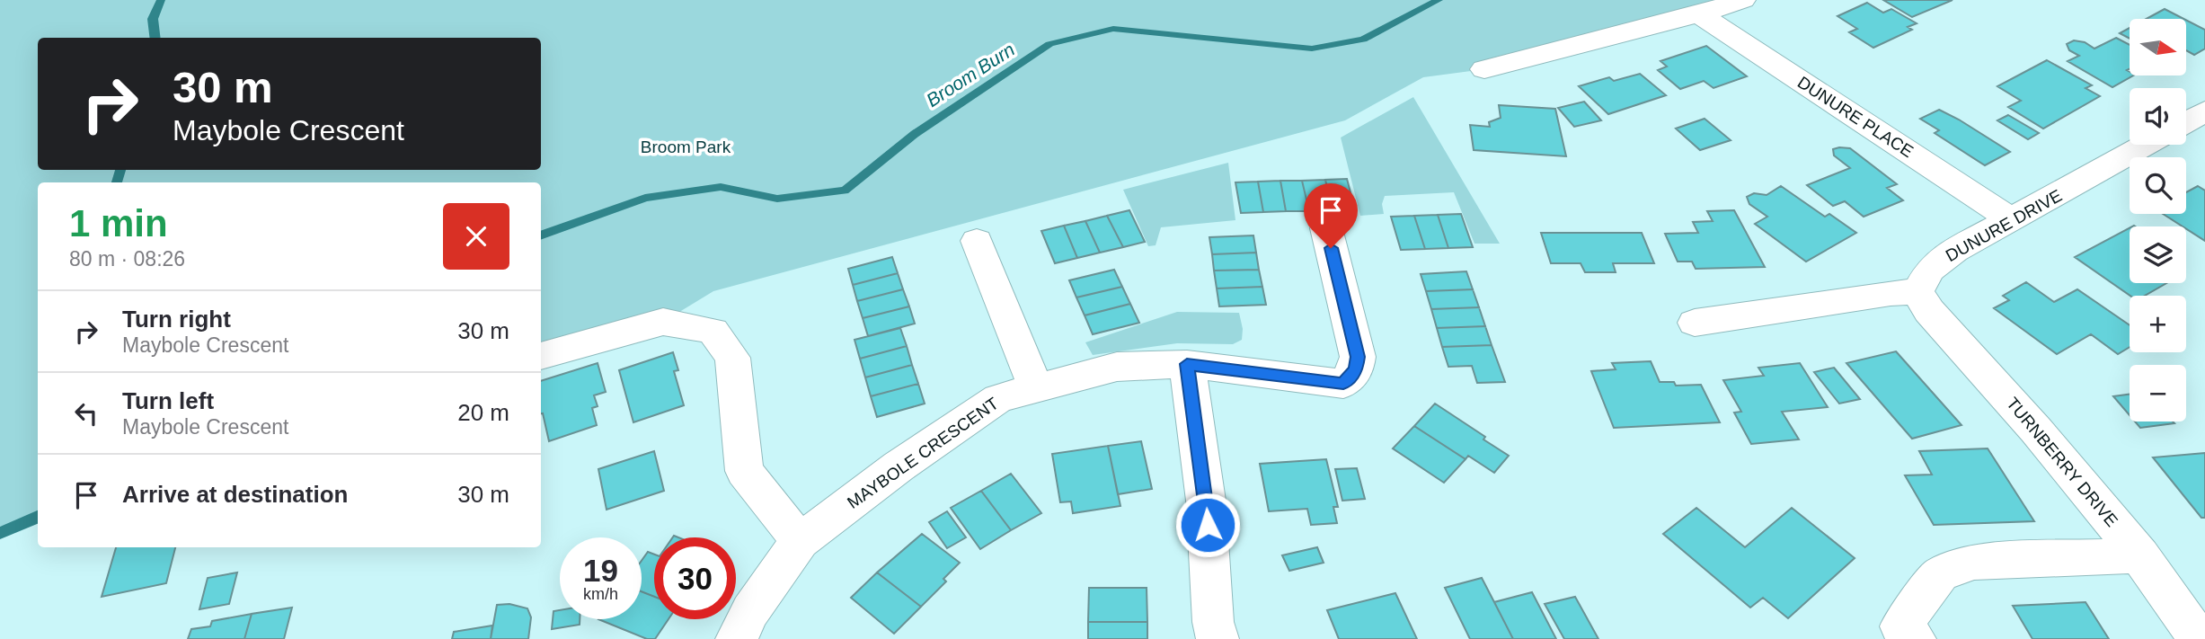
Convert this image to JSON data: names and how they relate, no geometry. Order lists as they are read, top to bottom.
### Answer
{
  "streets": {
    "street": [
      "DUNURE PLACE",
      "DUNURE DRIVE",
      "MAYBOLE CRESCENT",
      "TURNBERRY DRIVE"
    ]
  },
  "crossings": [
    ["DUNURE PLACE", "DUNURE DRIVE"],
    ["DUNURE DRIVE", "TURNBERRY DRIVE"]
  ],
  "water": ["Broom Burn"],
  "parks": ["Broom Park"],
  "north": "right",
  "page": {
    "map_buttons": ["+", "−"],
    "turn": ["30 m", "Maybole Crescent"],
    "heading": ["1 min", "80 m · 08:26"],
    "list": [
      {
        "name": "Turn right",
        "note": "Maybole Crescent",
        "value": "30 m"
      },
      {
        "name": "Turn left",
        "note": "Maybole Crescent",
        "value": "20 m"
      },
      {
        "name": "Arrive at destination",
        "value": "30 m"
      }
    ],
    "speed": "19 km/h",
    "limit": "30"
  }
}
